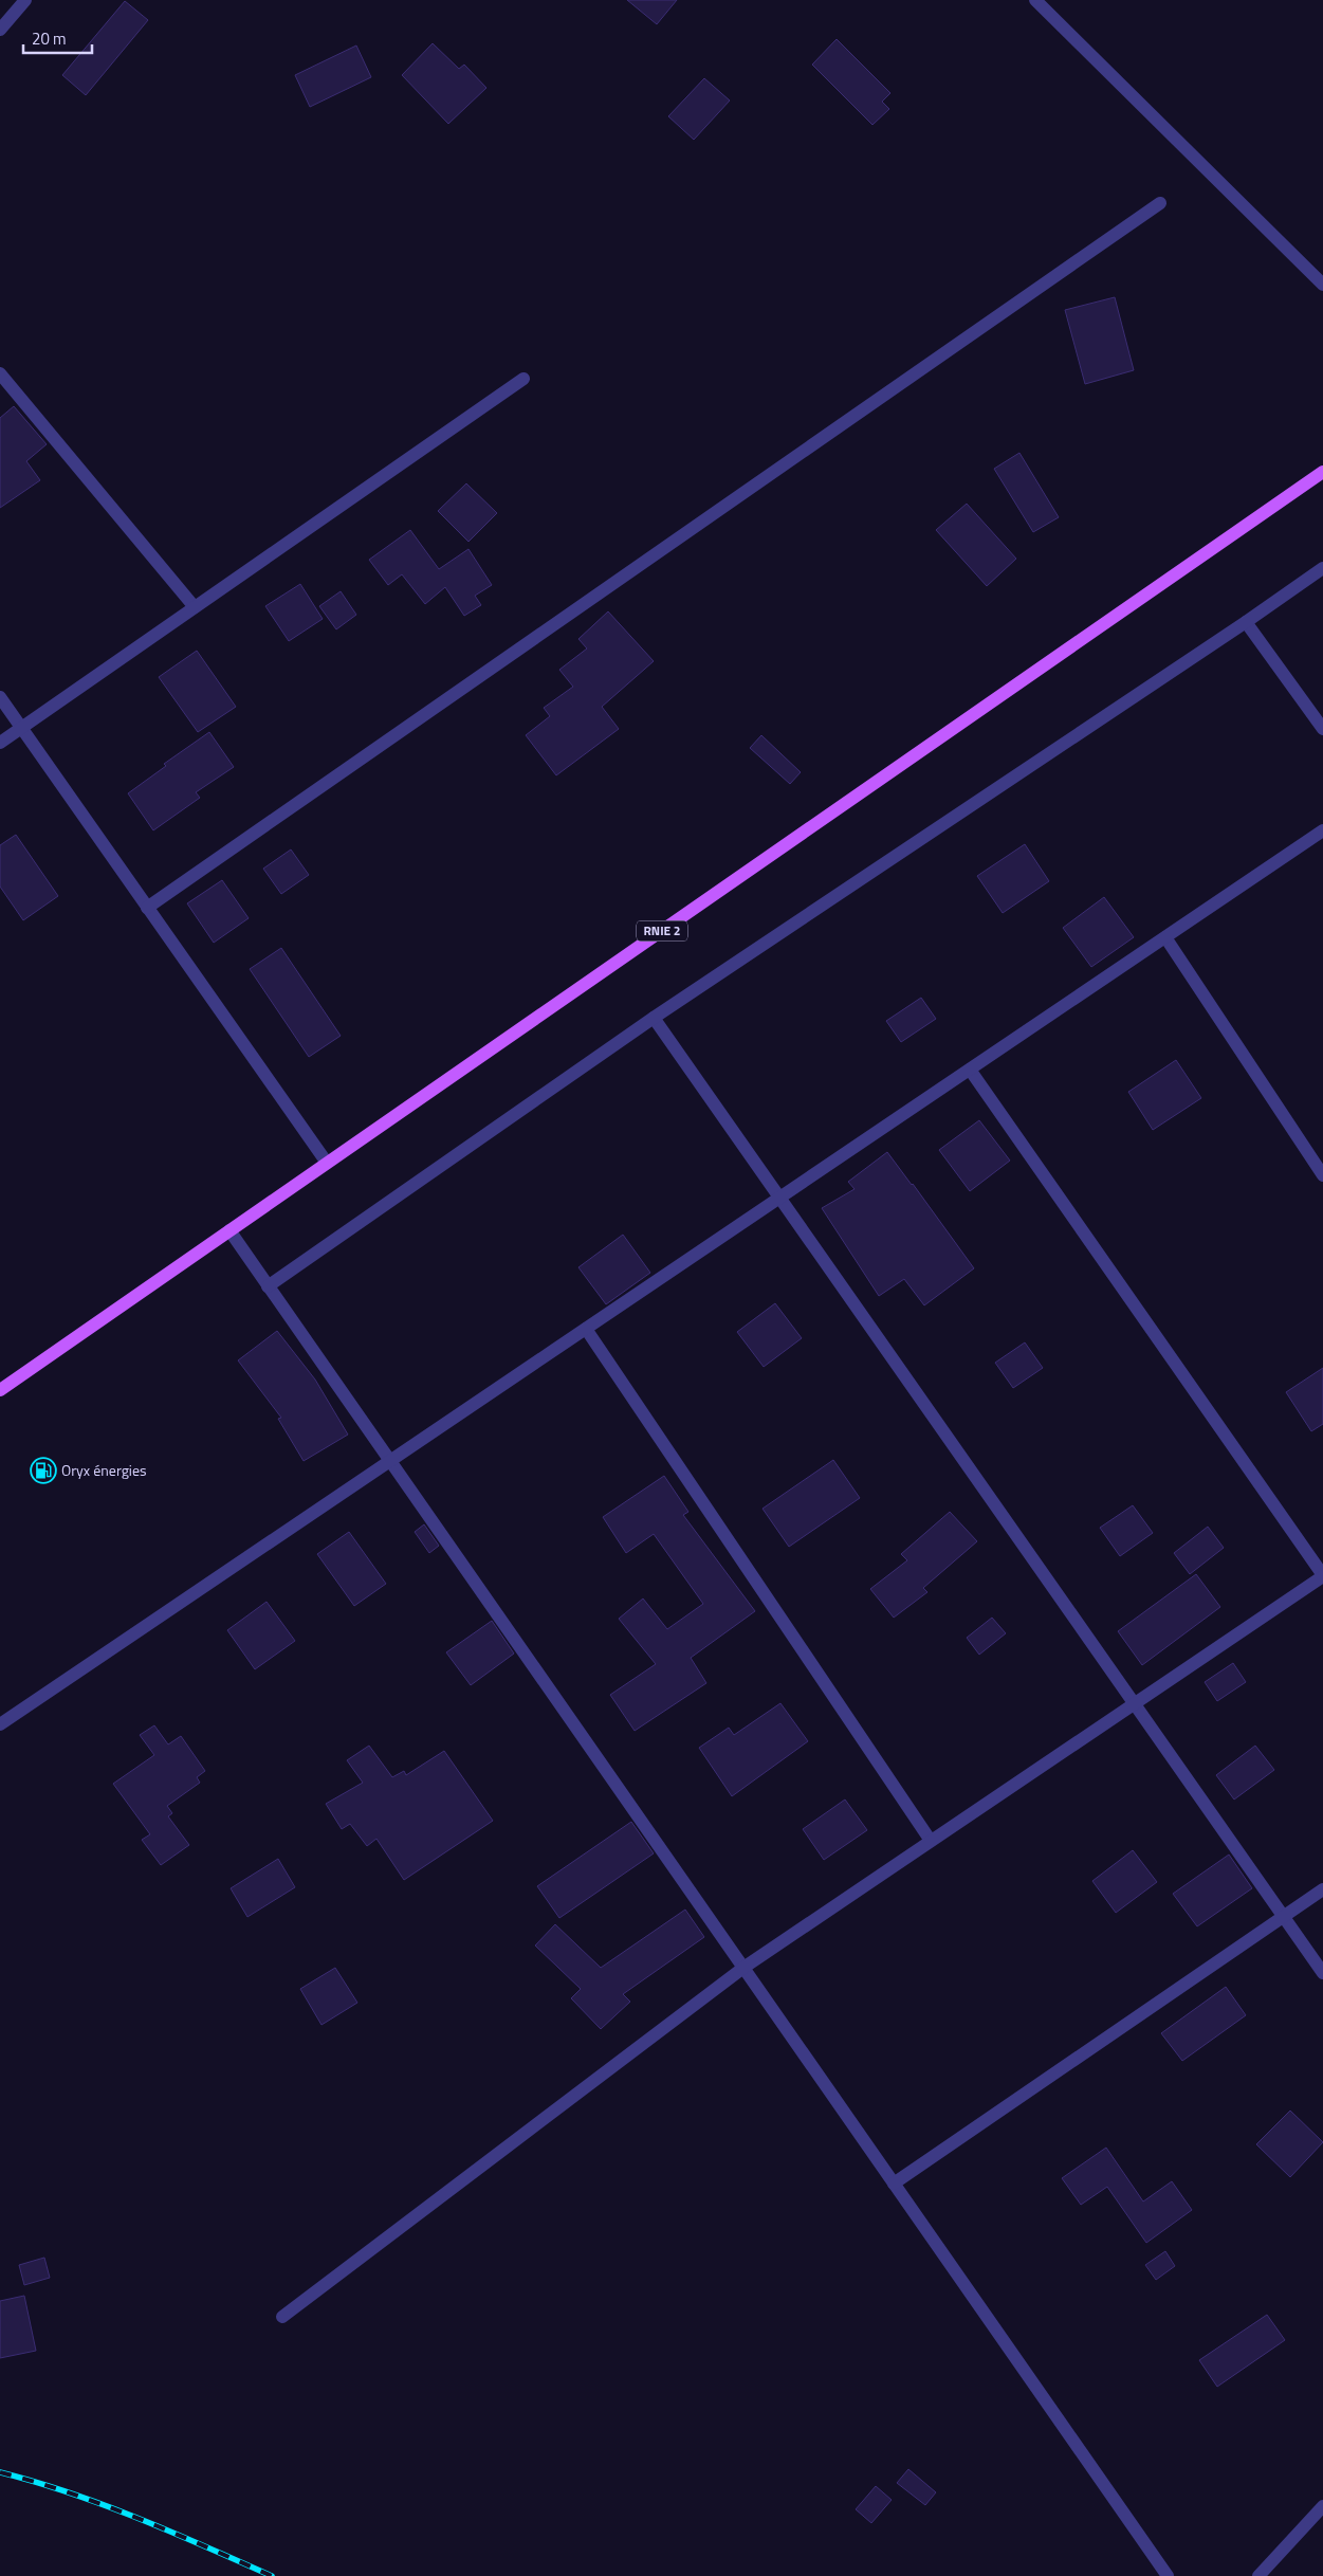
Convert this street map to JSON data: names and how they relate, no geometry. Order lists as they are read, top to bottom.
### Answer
{
  "streets": {
    "main road": ["RNIE 2"]
  },
  "places": {
    "fuel station": ["Oryx énergies"]
  },
  "scale_bar": "20 m"
}
